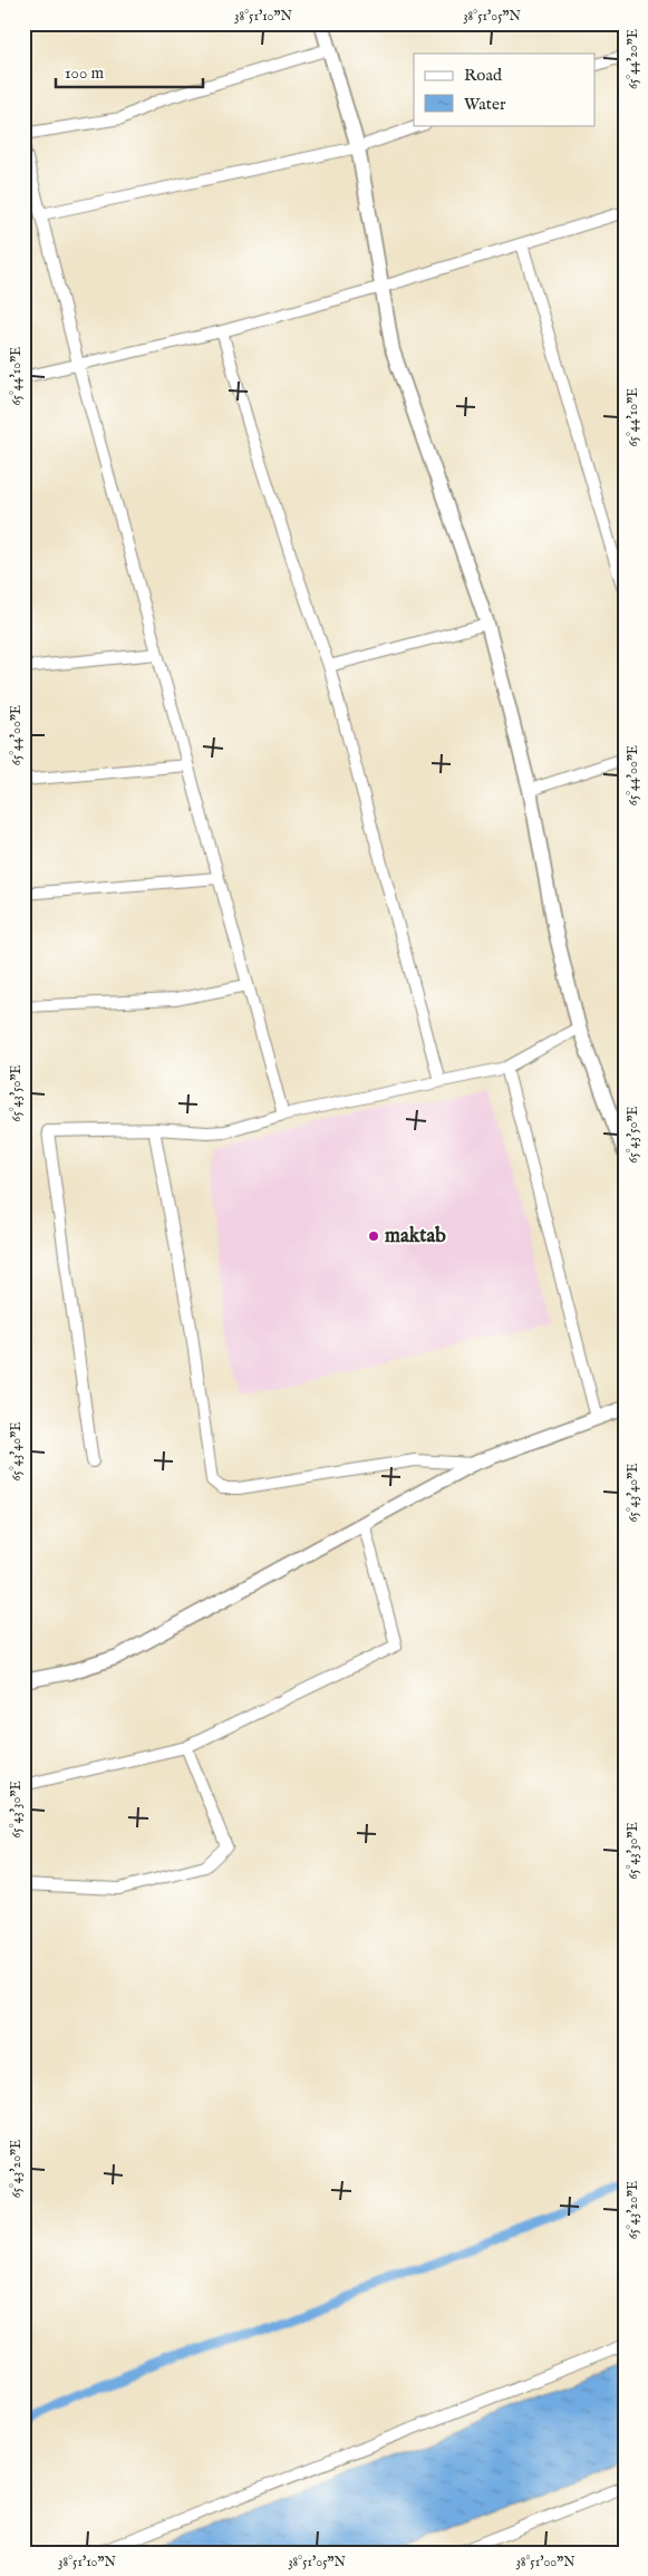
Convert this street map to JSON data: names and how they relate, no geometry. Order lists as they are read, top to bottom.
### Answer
{
  "places": ["maktab"],
  "legend": ["Road", "Water"],
  "scale_bar": "100 m",
  "coordinates": [
    "38°51'10\"N",
    "38°51'05\"N",
    "65°44'20\"E",
    "65°44'10\"E",
    "65°44'00\"E",
    "65°43'50\"E",
    "65°43'40\"E",
    "65°43'30\"E",
    "65°43'20\"E",
    "38°51'00\"N"
  ]
}
